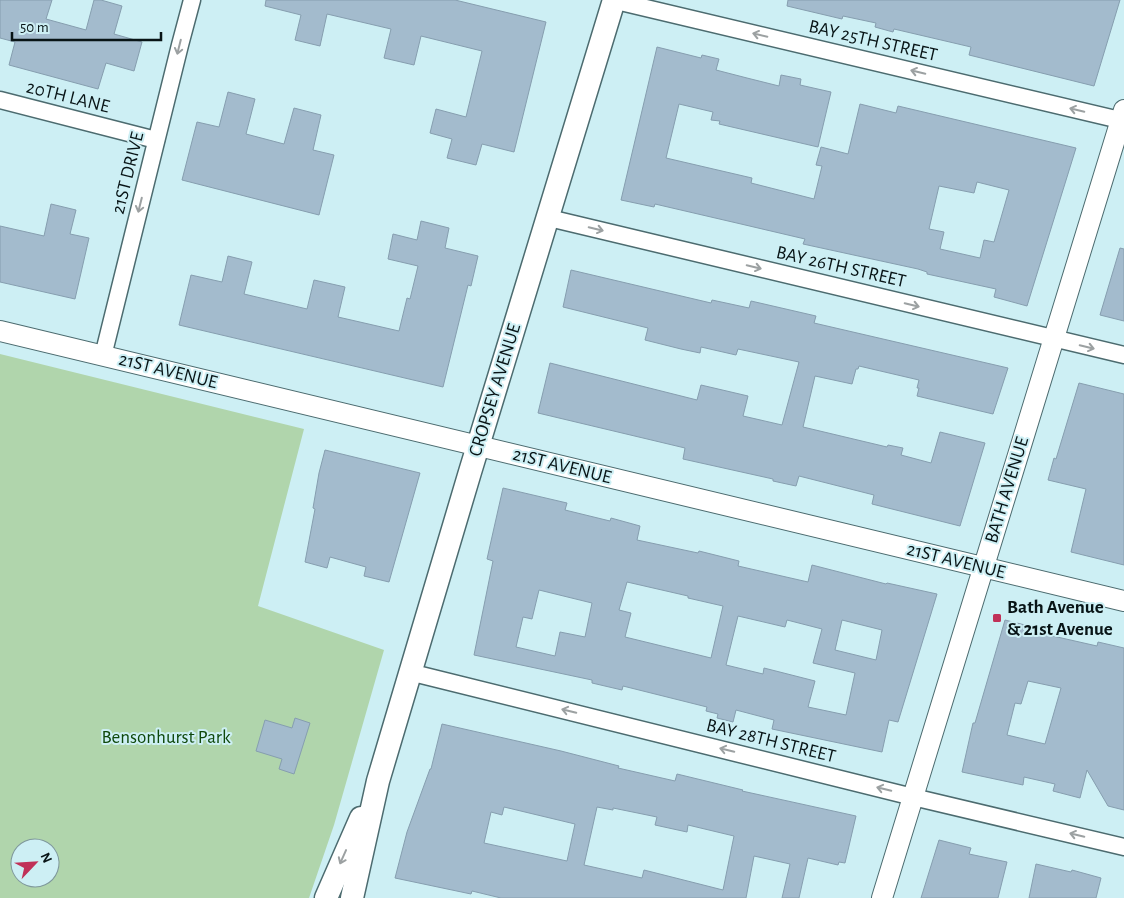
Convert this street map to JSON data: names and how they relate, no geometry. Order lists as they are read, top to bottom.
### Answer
{
  "streets": {
    "main road": ["CROPSEY AVENUE"],
    "street": [
      "BAY 25TH STREET",
      "20TH LANE",
      "21ST DRIVE",
      "BAY 26TH STREET",
      "21ST AVENUE",
      "BATH AVENUE",
      "BAY 28TH STREET"
    ]
  },
  "crossings": [
    ["BAY 25TH STREET", "CROPSEY AVENUE"],
    ["BAY 25TH STREET", "BATH AVENUE"],
    ["20TH LANE", "21ST DRIVE"],
    ["21ST DRIVE", "21ST AVENUE"],
    ["BAY 26TH STREET", "CROPSEY AVENUE"],
    ["BAY 26TH STREET", "BATH AVENUE"],
    ["21ST AVENUE", "CROPSEY AVENUE"],
    ["21ST AVENUE", "BATH AVENUE"],
    ["CROPSEY AVENUE", "BAY 28TH STREET"],
    ["BATH AVENUE", "BAY 28TH STREET"]
  ],
  "one_way": [
    "BAY 25TH STREET",
    "21ST DRIVE",
    "BAY 26TH STREET",
    "BAY 28TH STREET"
  ],
  "parks": ["Bensonhurst Park"],
  "places": {
    "transit": ["Bath Avenue & 21st Avenue"]
  },
  "scale_bar": "50 m",
  "north": "top right"
}
